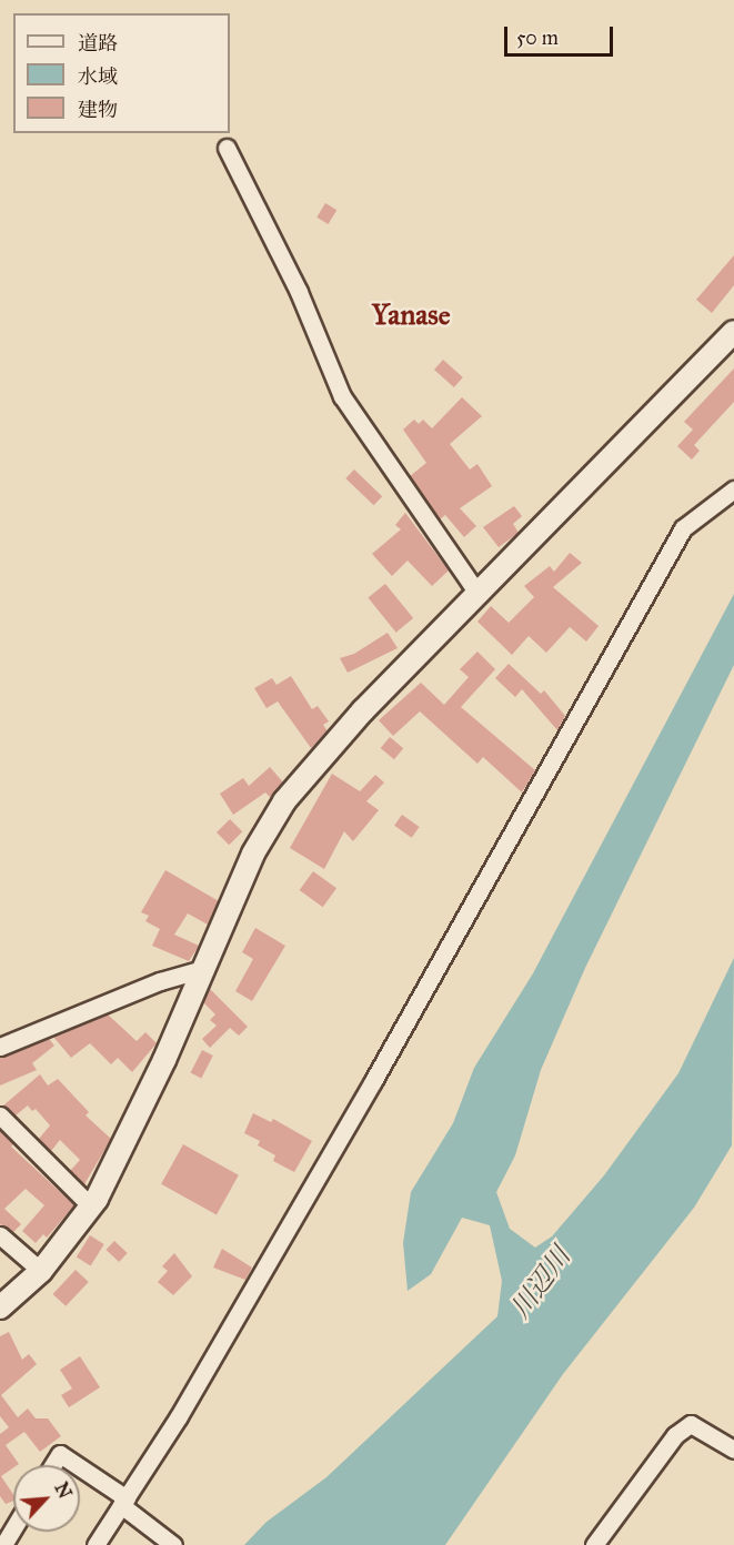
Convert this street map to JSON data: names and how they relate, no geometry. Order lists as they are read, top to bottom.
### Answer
{
  "districts": ["Yanase"],
  "water": ["川辺川"],
  "legend": ["道路", "水域", "建物"],
  "scale_bar": "50 m",
  "north": "top right"
}
